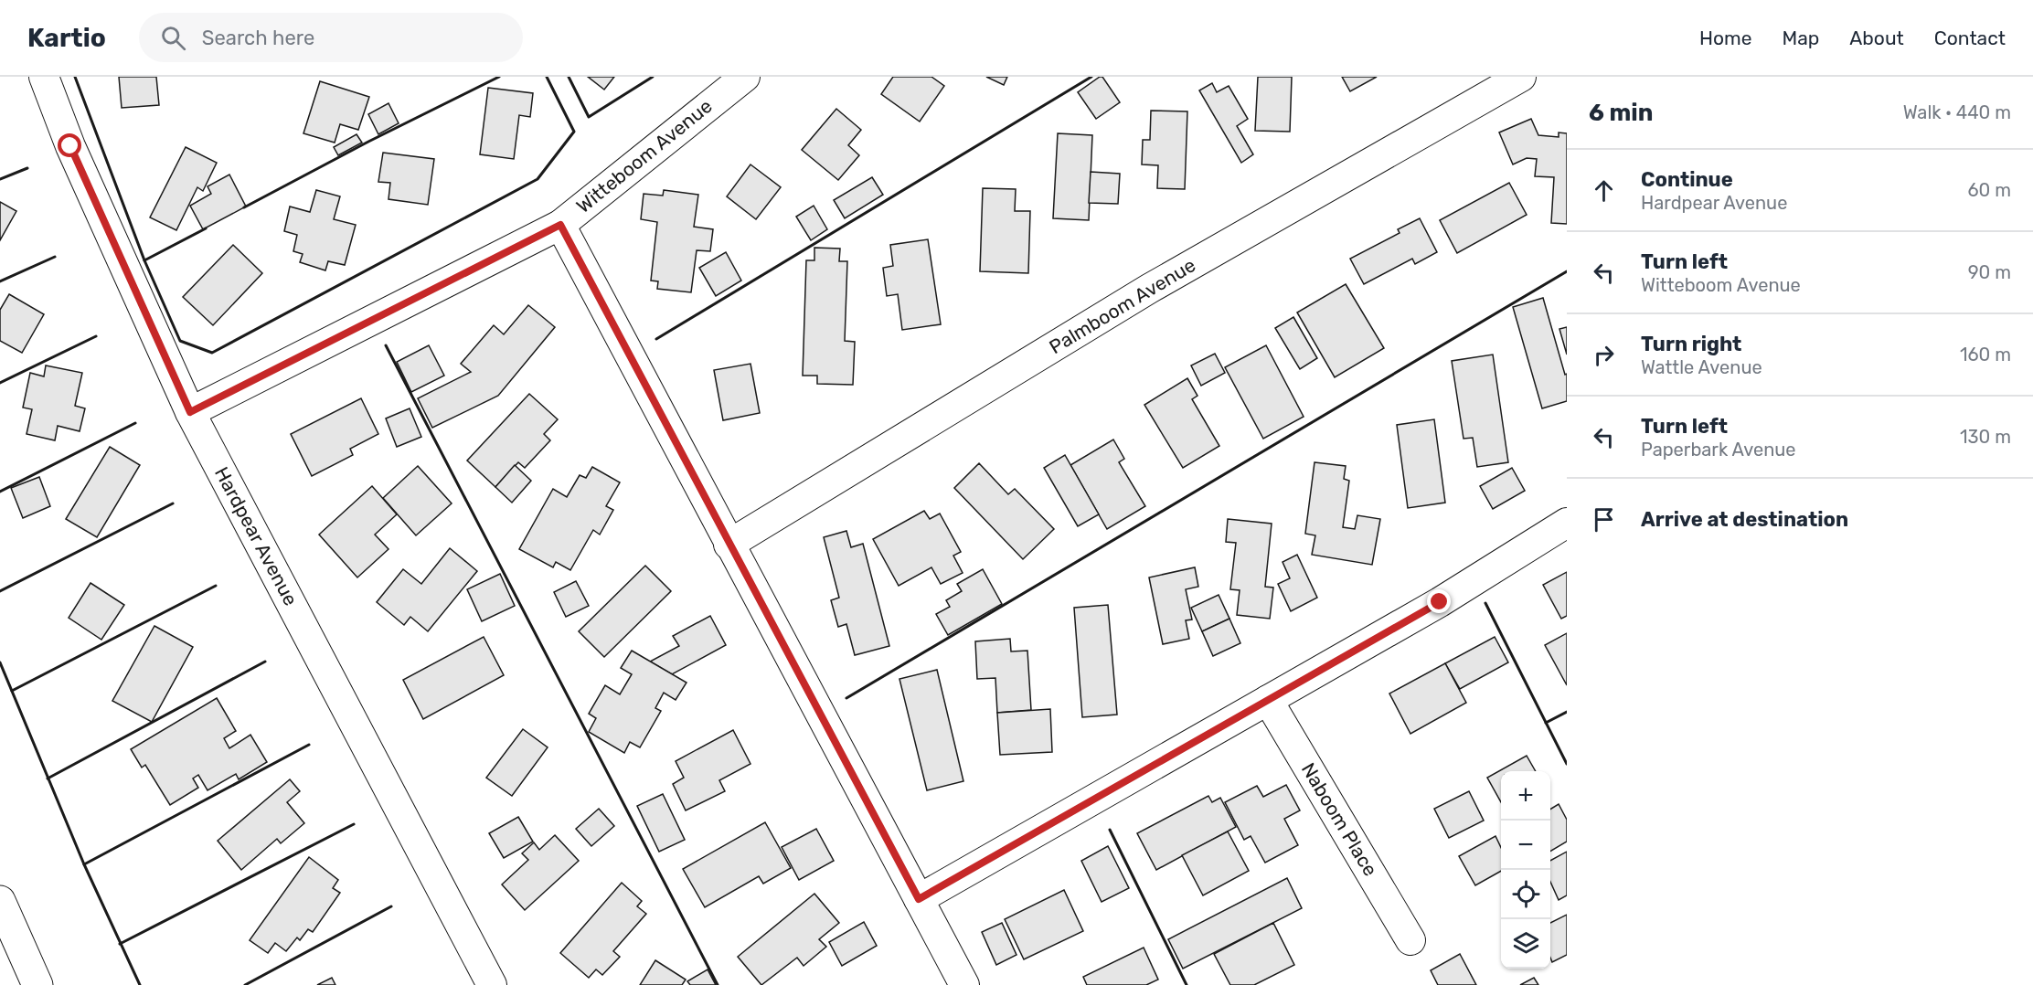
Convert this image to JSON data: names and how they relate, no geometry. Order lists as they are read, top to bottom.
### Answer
{
  "streets": {
    "street": [
      "Witteboom Avenue",
      "Palmboom Avenue",
      "Hardpear Avenue",
      "Naboom Place"
    ]
  },
  "crossings": [
    ["Witteboom Avenue", "Hardpear Avenue"]
  ],
  "page": {
    "header": "Kartio",
    "search": "Search here",
    "nav": [
      "Home",
      "Map",
      "About",
      "Contact"
    ],
    "heading": ["6 min", "Walk · 440 m"],
    "list": [
      ["Continue", "Hardpear Avenue", "60 m"],
      ["Turn left", "Witteboom Avenue", "90 m"],
      ["Turn right", "Wattle Avenue", "160 m"],
      ["Turn left", "Paperbark Avenue", "130 m"],
      "Arrive at destination"
    ],
    "map_buttons": ["+", "−"]
  }
}
